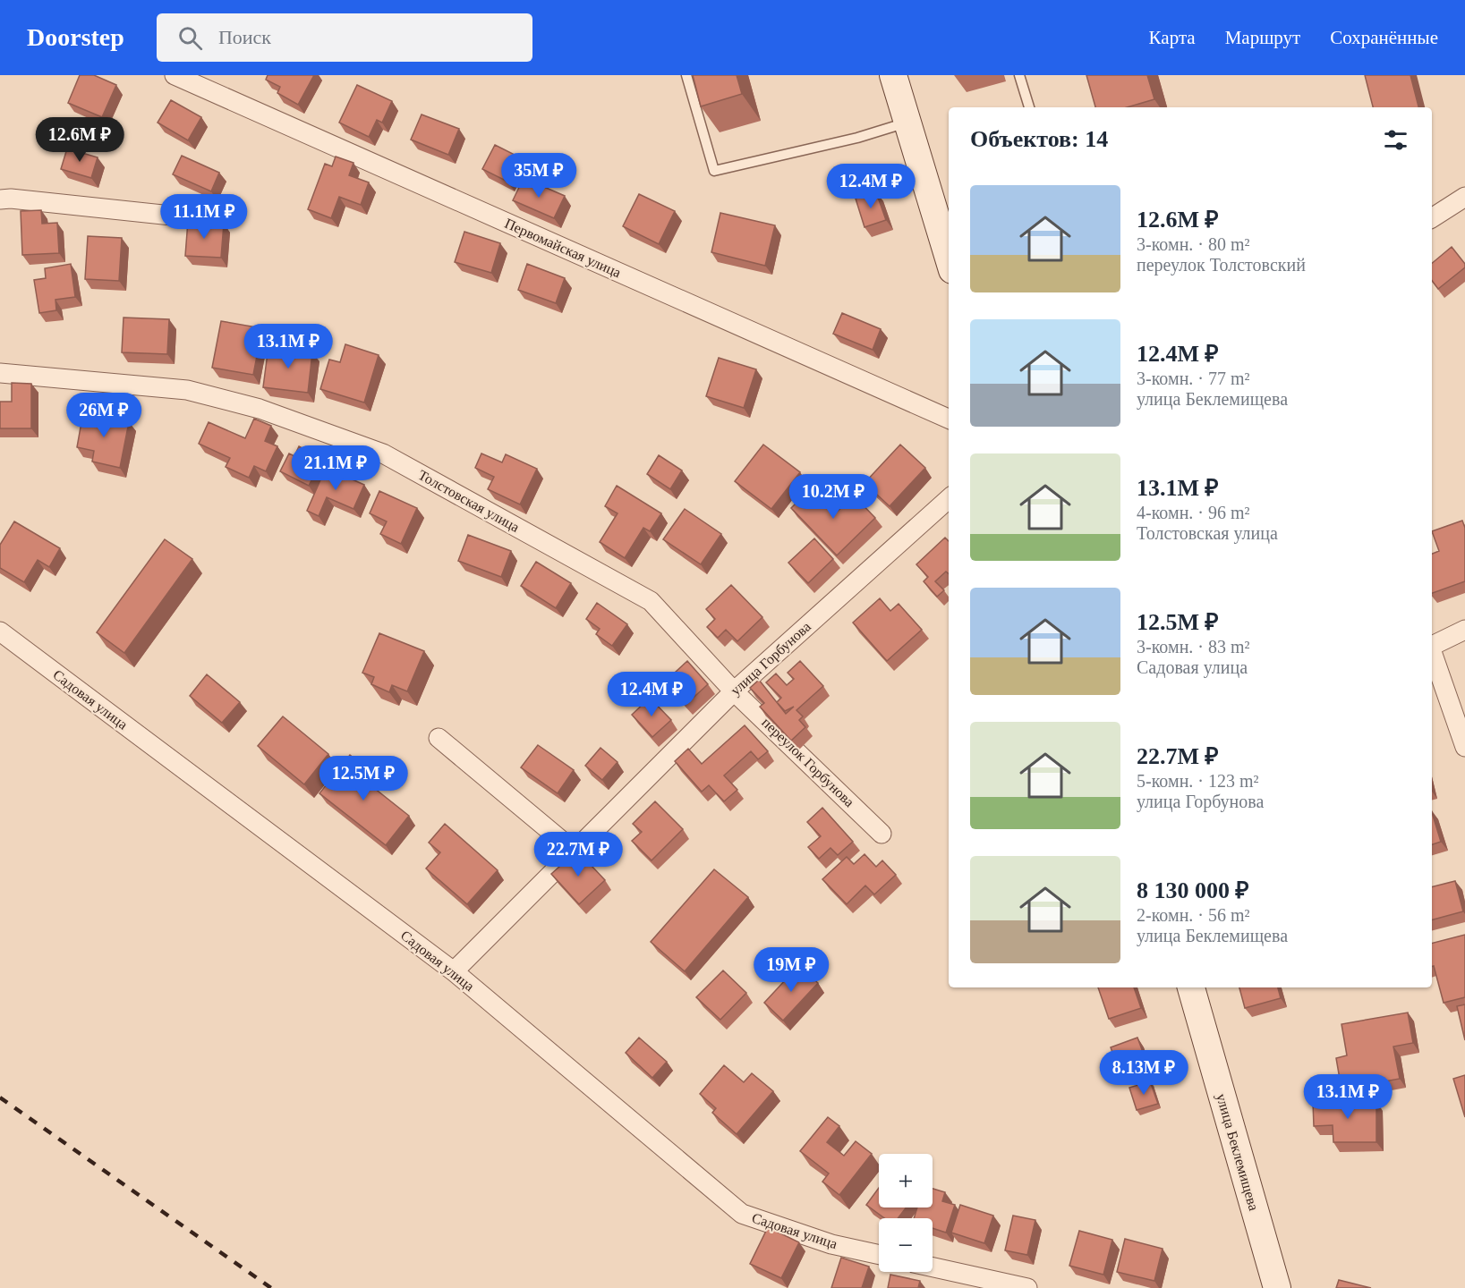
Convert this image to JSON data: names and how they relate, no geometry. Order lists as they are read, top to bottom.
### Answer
{
  "streets": {
    "main road": ["улица Беклемищева"],
    "street": [
      "Первомайская улица",
      "Толстовская улица",
      "улица Горбунова",
      "Садовая улица",
      "переулок Горбунова"
    ]
  },
  "crossings": [
    ["Толстовская улица", "улица Горбунова"],
    ["Толстовская улица", "переулок Горбунова"],
    ["улица Горбунова", "Садовая улица"],
    ["улица Горбунова", "переулок Горбунова"]
  ],
  "page": {
    "header": "Doorstep",
    "search": "Поиск",
    "nav": ["Карта", "Маршрут", "Сохранённые"],
    "heading": "Объектов: 14",
    "price": [
      "12.6M ₽",
      "35M ₽",
      "12.4M ₽",
      "11.1M ₽",
      "13.1M ₽",
      "26M ₽",
      "21.1M ₽",
      "10.2M ₽",
      "12.4M ₽",
      "12.5M ₽",
      "22.7M ₽",
      "19M ₽",
      "8.13M ₽",
      "13.1M ₽"
    ],
    "list": [
      {
        "name": "12.6M ₽",
        "note": "3-комн. · 80 m² · переулок Толстовский"
      },
      {
        "name": "12.4M ₽",
        "note": "3-комн. · 77 m² · улица Беклемищева"
      },
      {
        "name": "13.1M ₽",
        "note": "4-комн. · 96 m² · Толстовская улица"
      },
      {
        "name": "12.5M ₽",
        "note": "3-комн. · 83 m² · Садовая улица"
      },
      {
        "name": "22.7M ₽",
        "note": "5-комн. · 123 m² · улица Горбунова"
      },
      {
        "name": "8 130 000 ₽",
        "note": "2-комн. · 56 m² · улица Беклемищева"
      }
    ],
    "map_buttons": ["+", "−"]
  }
}
